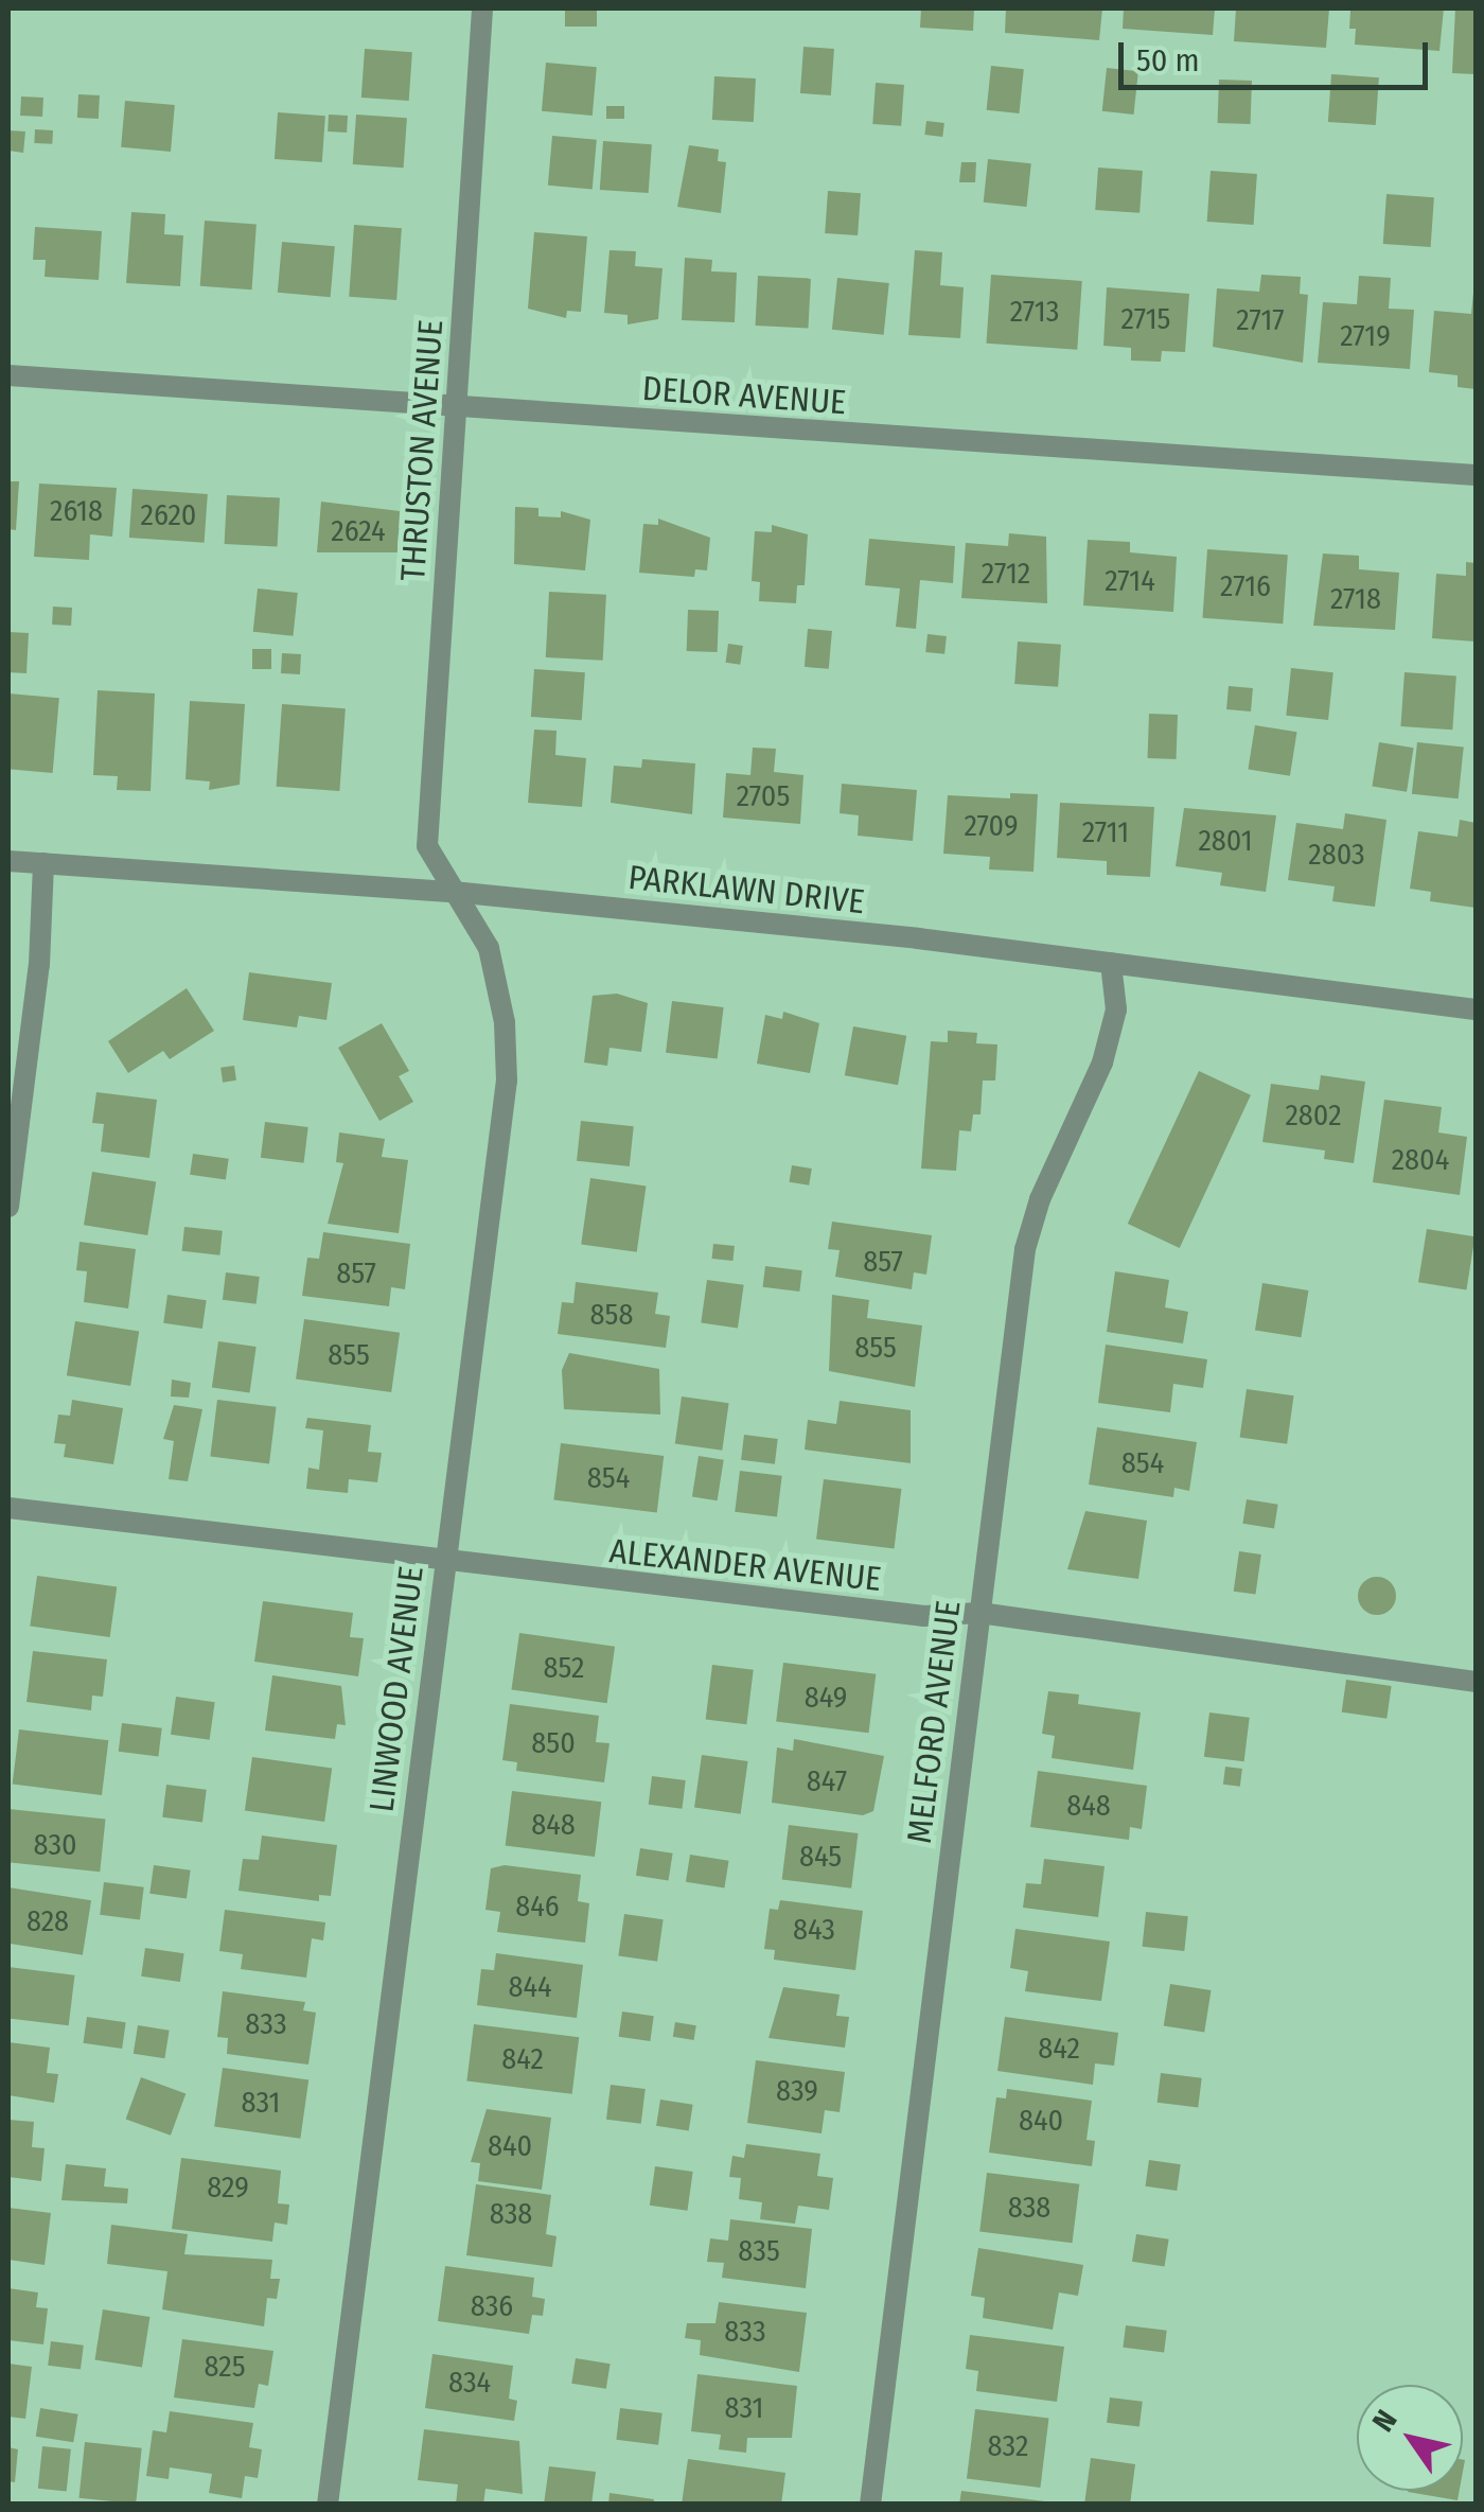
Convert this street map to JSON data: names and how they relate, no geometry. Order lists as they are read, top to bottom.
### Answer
{
  "streets": {
    "street": [
      "DELOR AVENUE",
      "THRUSTON AVENUE",
      "PARKLAWN DRIVE",
      "ALEXANDER AVENUE",
      "LINWOOD AVENUE",
      "MELFORD AVENUE"
    ]
  },
  "crossings": [
    ["DELOR AVENUE", "THRUSTON AVENUE"],
    ["THRUSTON AVENUE", "PARKLAWN DRIVE"],
    ["THRUSTON AVENUE", "LINWOOD AVENUE"],
    ["PARKLAWN DRIVE", "LINWOOD AVENUE"],
    ["PARKLAWN DRIVE", "MELFORD AVENUE"],
    ["ALEXANDER AVENUE", "LINWOOD AVENUE"],
    ["ALEXANDER AVENUE", "MELFORD AVENUE"]
  ],
  "house_numbers": [
    "2713",
    "2715",
    "2717",
    "2719",
    "2618",
    "2620",
    "2624",
    "2712",
    "2714",
    "2716",
    "2718",
    "2705",
    "2709",
    "2711",
    "2801",
    "2803",
    "2802",
    "2804",
    "857",
    "857",
    "858",
    "855",
    "855",
    "854",
    "854",
    "852",
    "849",
    "850",
    "847",
    "848",
    "848",
    "830",
    "845",
    "846",
    "828",
    "843",
    "844",
    "833",
    "842",
    "842",
    "839",
    "831",
    "840",
    "840",
    "829",
    "838",
    "838",
    "835",
    "836",
    "833",
    "825",
    "834",
    "831",
    "832"
  ],
  "scale_bar": "50 m",
  "north": "top left"
}
